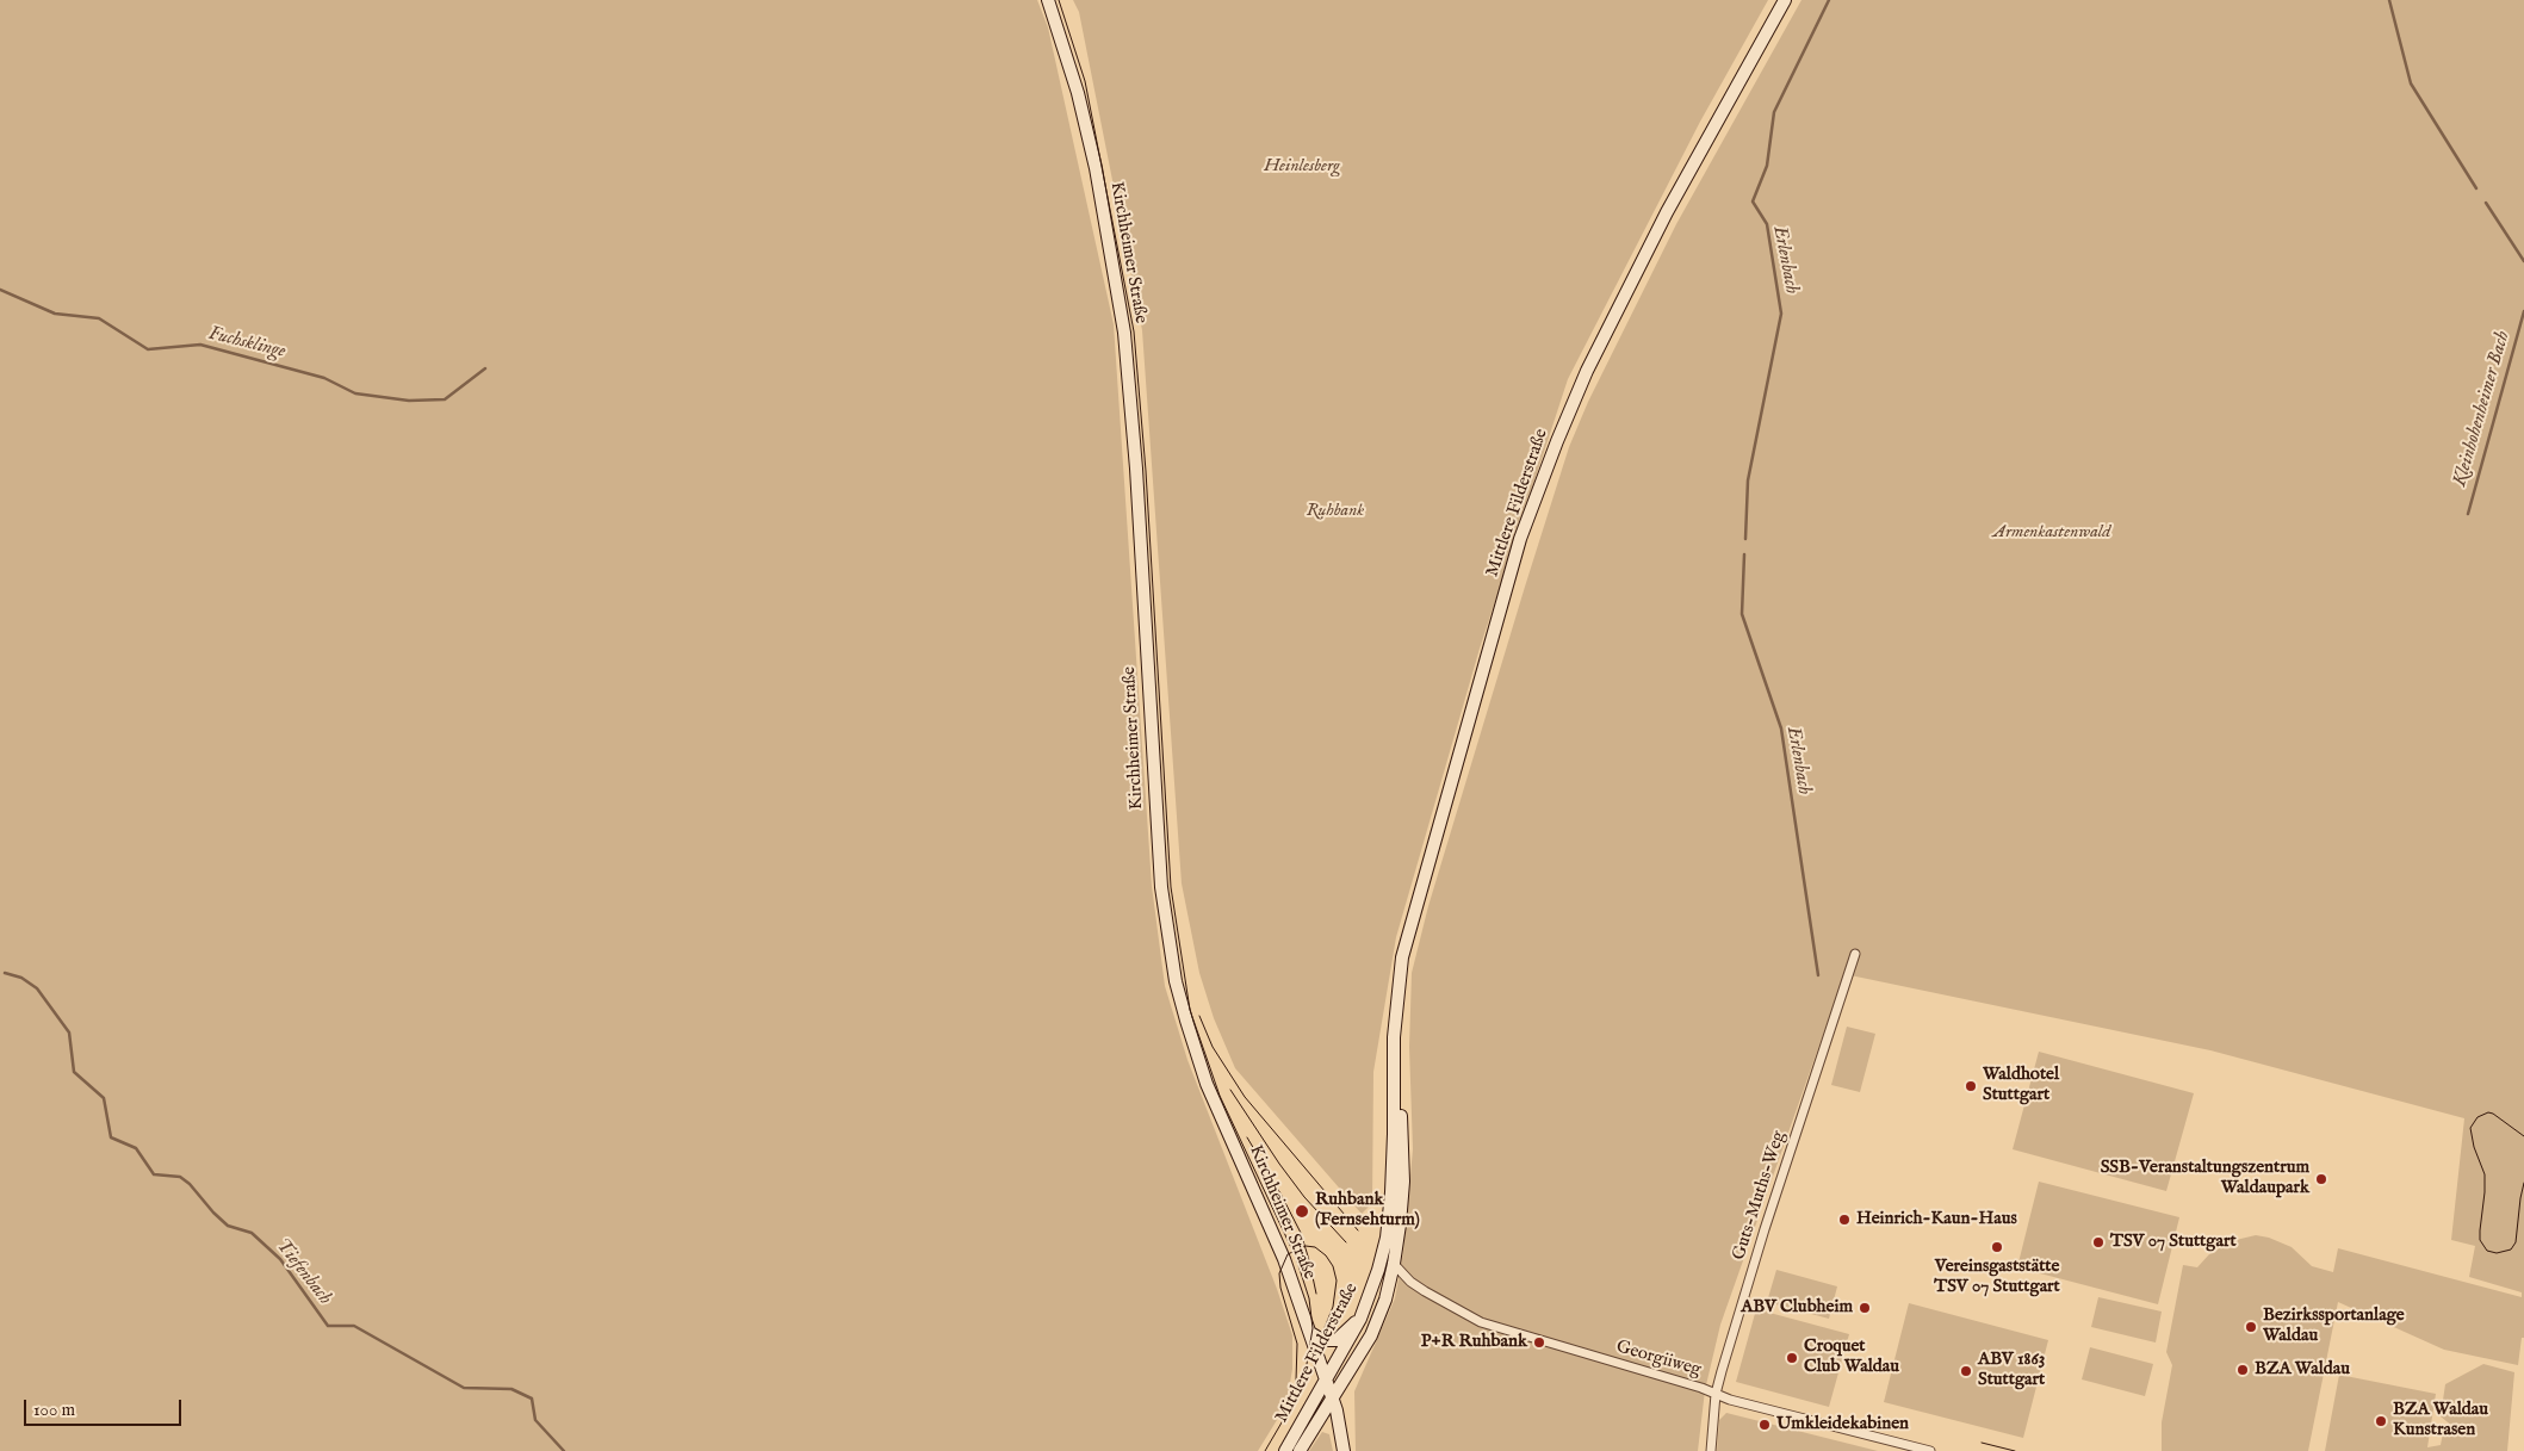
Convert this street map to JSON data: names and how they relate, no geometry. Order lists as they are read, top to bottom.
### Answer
{
  "streets": {
    "main road": ["Kirchheimer Straße", "Mittlere Filderstraße"],
    "street": ["Guts-Muths-Weg", "Georgiiweg"]
  },
  "crossings": [
    ["Kirchheimer Straße", "Mittlere Filderstraße"],
    ["Mittlere Filderstraße", "Georgiiweg"],
    ["Guts-Muths-Weg", "Georgiiweg"]
  ],
  "water": [
    "Erlenbach",
    "Fuchsklinge",
    "Kleinhohenheimer Bach",
    "Tiefenbach"
  ],
  "parks": ["Heinlesberg", "Ruhbank", "Armenkastenwald"],
  "places": [
    "Waldhotel Stuttgart",
    "SSB-Veranstaltungszentrum Waldaupark",
    "Ruhbank (Fernsehturm)",
    "Heinrich-Kaun-Haus",
    "TSV 07 Stuttgart",
    "Vereinsgaststätte TSV 07 Stuttgart",
    "ABV Clubheim",
    "Bezirkssportanlage Waldau",
    "P+R Ruhbank",
    "Croquet Club Waldau",
    "BZA Waldau",
    "ABV 1863 Stuttgart",
    "BZA Waldau Kunstrasen",
    "Umkleidekabinen"
  ],
  "scale_bar": "100 m"
}
